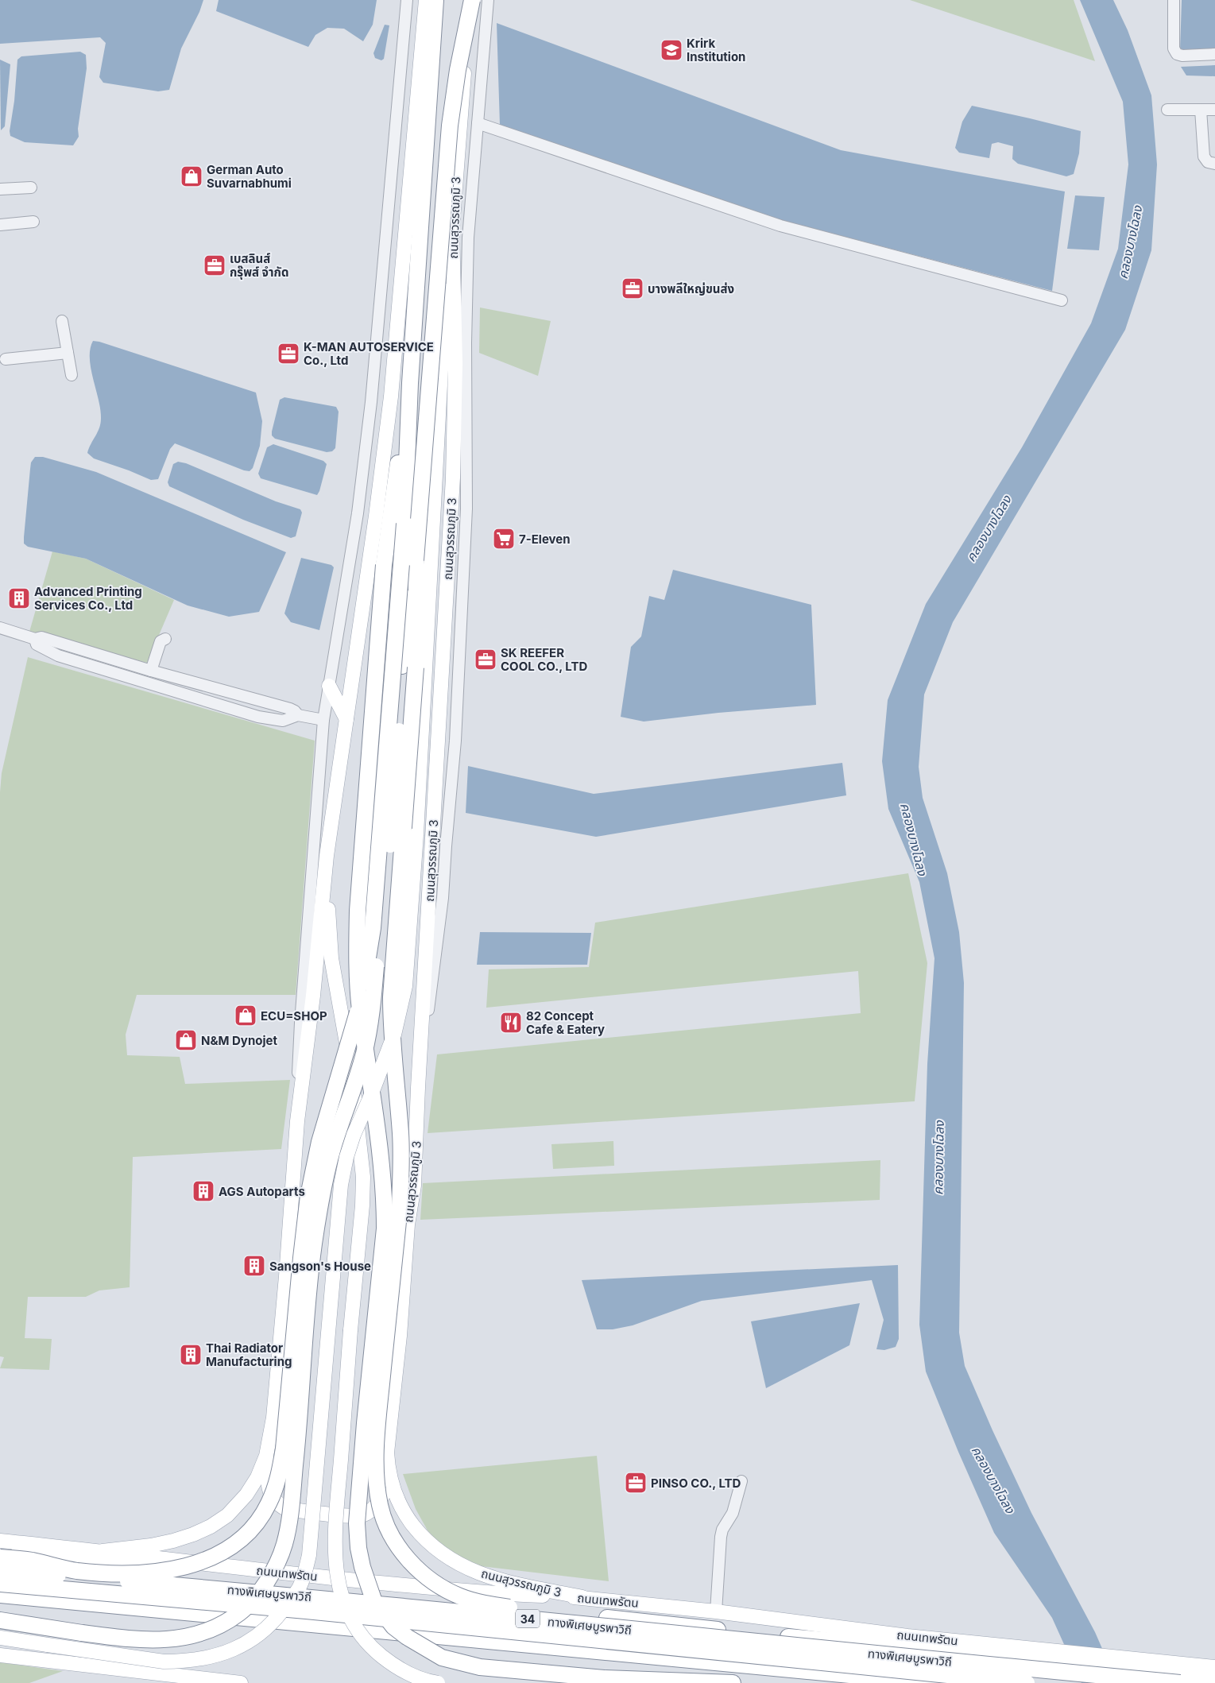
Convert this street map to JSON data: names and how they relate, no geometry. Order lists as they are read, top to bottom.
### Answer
{
  "streets": {
    "highway": ["ถนนเทพรัตน", "ทางพิเศษบูรพาวิถี", "34"],
    "main road": ["ถนนสุวรรณภูมิ 3"]
  },
  "crossings": [
    ["ถนนสุวรรณภูมิ 3", "ถนนเทพรัตน"],
    ["ถนนเทพรัตน", "ทางพิเศษบูรพาวิถี"]
  ],
  "water": ["คลองบางโฉลง"],
  "places": {
    "school or university": ["Krirk Institution"],
    "shop": ["German Auto Suvarnabhumi", "ECU=SHOP", "N&M Dynojet"],
    "office": [
      "เบสลินส์ กรุ๊พส์ จำกัด",
      "บางพลีใหญ่ขนส่ง",
      "K-MAN AUTOSERVICE Co., Ltd",
      "SK REEFER COOL CO., LTD",
      "PINSO CO., LTD"
    ],
    "supermarket": ["7-Eleven"],
    "building": [
      "Advanced Printing Services Co., Ltd",
      "AGS Autoparts",
      "Sangson's House",
      "Thai Radiator Manufacturing"
    ],
    "restaurant": ["82 Concept Cafe & Eatery"]
  }
}
